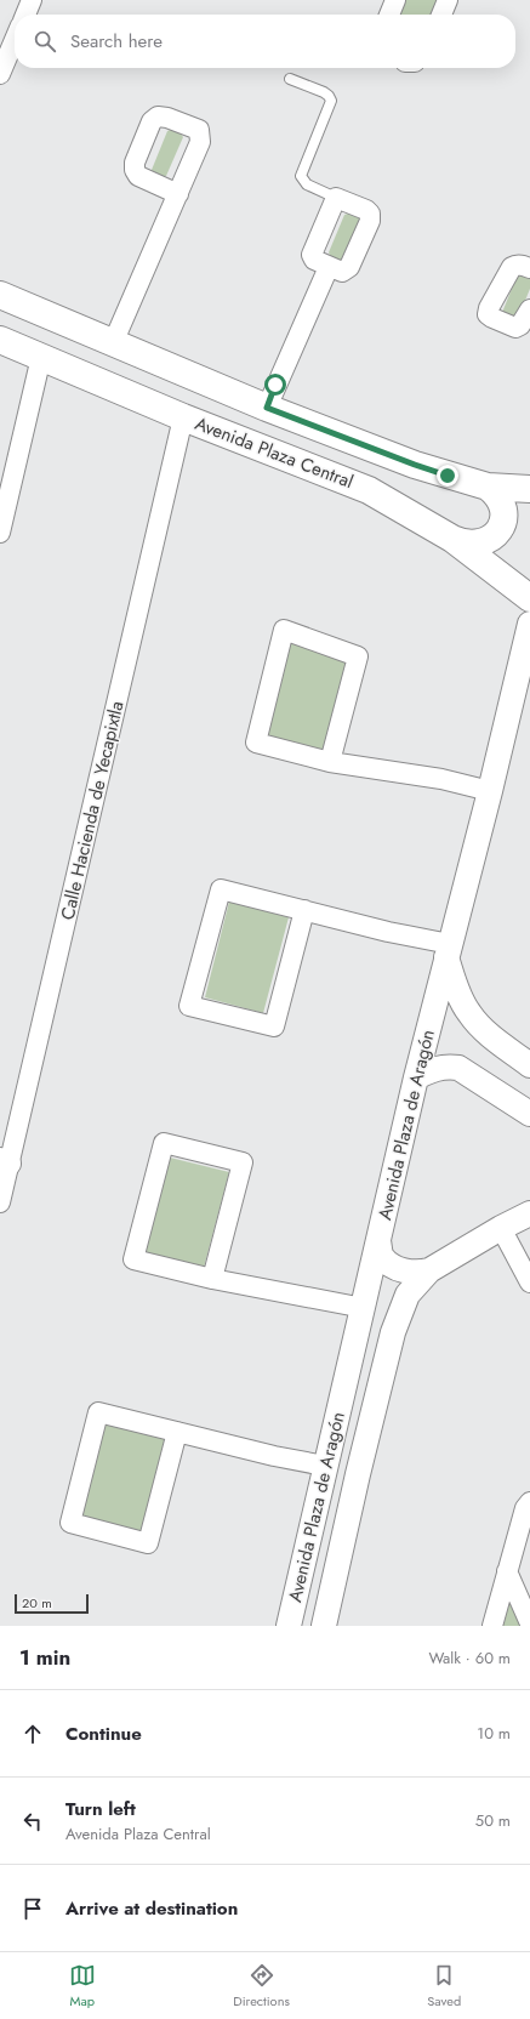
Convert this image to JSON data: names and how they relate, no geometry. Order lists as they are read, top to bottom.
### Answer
{
  "streets": {
    "main road": ["Avenida Plaza Central"],
    "street": ["Calle Hacienda de Yecapixtla", "Avenida Plaza de Aragón"]
  },
  "crossings": [
    ["Avenida Plaza Central", "Calle Hacienda de Yecapixtla"]
  ],
  "scale_bar": "20 m",
  "page": {
    "search": "Search here",
    "scale": "20 m",
    "heading": ["1 min", "Walk · 60 m"],
    "list": [
      ["Continue", "10 m"],
      ["Turn left", "Avenida Plaza Central", "50 m"],
      "Arrive at destination"
    ],
    "nav": ["Map", "Directions", "Saved"]
  }
}
